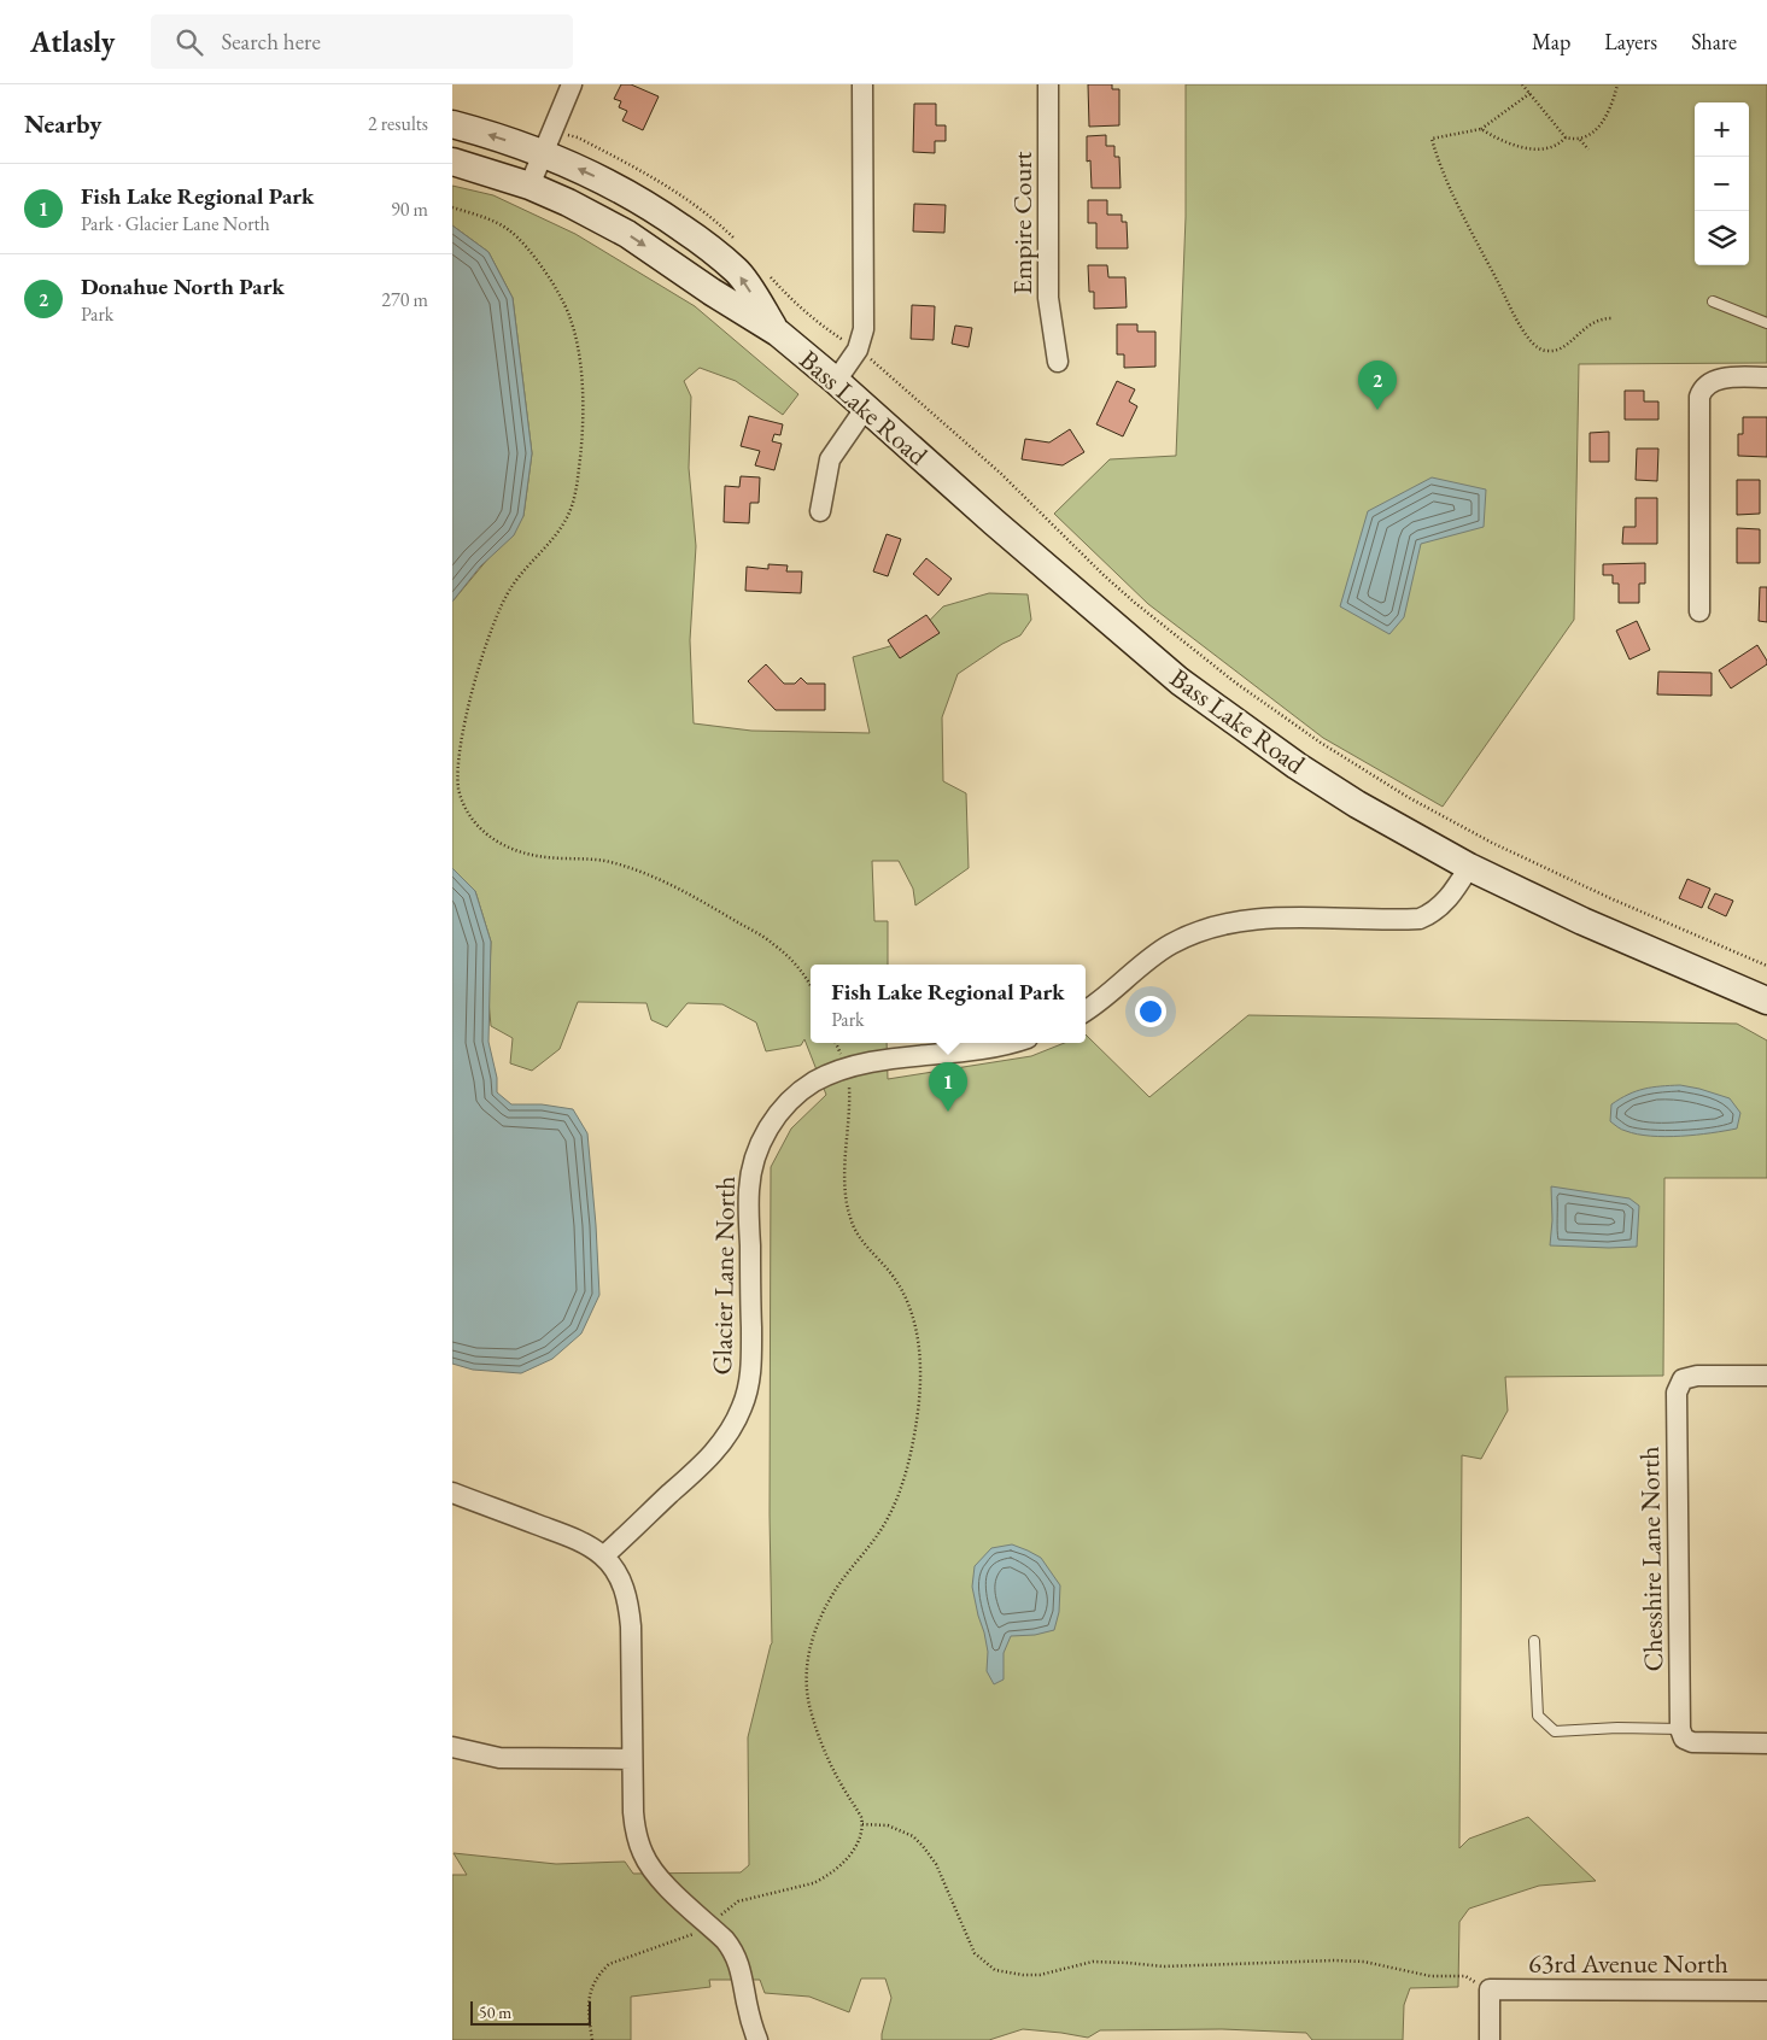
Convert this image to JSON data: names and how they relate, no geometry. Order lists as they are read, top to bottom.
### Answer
{
  "streets": {
    "main road": ["Bass Lake Road"],
    "street": [
      "Empire Court",
      "Glacier Lane North",
      "Chesshire Lane North",
      "63rd Avenue North"
    ]
  },
  "scale_bar": "50 m",
  "page": {
    "header": "Atlasly",
    "search": "Search here",
    "nav": ["Map", "Layers", "Share"],
    "heading": ["Nearby", "2 results"],
    "map_buttons": ["+", "−"],
    "list": [
      {
        "mark": "1",
        "name": "Fish Lake Regional Park",
        "note": "Park · Glacier Lane North",
        "value": "90 m"
      },
      {
        "mark": "2",
        "name": "Donahue North Park",
        "note": "Park",
        "value": "270 m"
      }
    ],
    "pins": ["2", "1"],
    "popup": ["Fish Lake Regional Park", "Park"],
    "scale": "50 m"
  }
}
